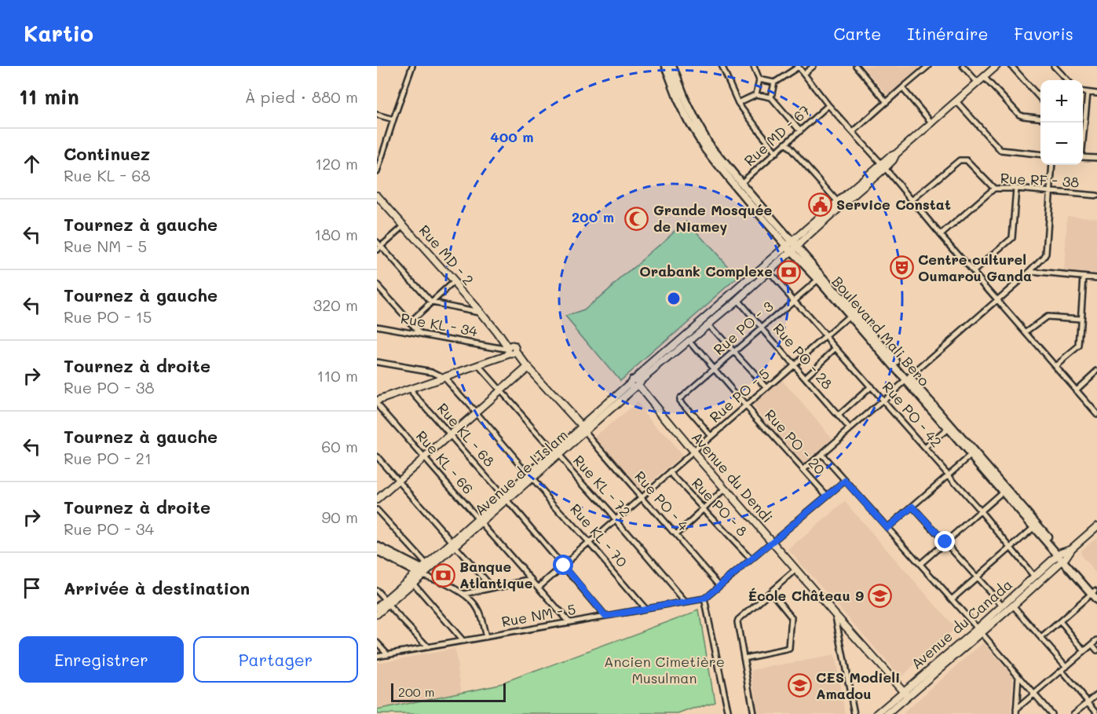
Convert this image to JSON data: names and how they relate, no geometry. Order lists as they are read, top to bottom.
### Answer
{
  "streets": {
    "main road": ["Boulevard Mali Bero"],
    "street": [
      "Rue MD - 67",
      "Rue RF - 38",
      "Rue MD - 2",
      "Rue KL - 34",
      "Rue PO - 3",
      "Rue PO - 28",
      "Rue PO - 5",
      "Rue PO - 42",
      "Rue KL - 68",
      "Rue PO - 20",
      "Rue KL - 66",
      "Avenue de l'Islam",
      "Avenue du Dendi",
      "Rue KL - 72",
      "Rue PO - 4",
      "Rue PO - 8",
      "Rue KL - 70",
      "Rue NM - 5",
      "Avenue du Canada"
    ]
  },
  "crossings": [
    ["Rue MD - 67", "Boulevard Mali Bero"],
    ["Rue MD - 2", "Rue KL - 34"],
    ["Rue MD - 2", "Avenue de l'Islam"],
    ["Rue MD - 2", "Rue PO - 4"],
    ["Rue PO - 3", "Boulevard Mali Bero"],
    ["Rue PO - 3", "Rue PO - 28"],
    ["Rue PO - 3", "Rue PO - 5"],
    ["Rue PO - 3", "Rue PO - 42"],
    ["Rue PO - 3", "Rue PO - 20"],
    ["Boulevard Mali Bero", "Rue PO - 5"],
    ["Boulevard Mali Bero", "Avenue de l'Islam"],
    ["Boulevard Mali Bero", "Avenue du Canada"],
    ["Rue PO - 28", "Rue PO - 5"],
    ["Rue PO - 28", "Avenue de l'Islam"],
    ["Rue PO - 5", "Rue PO - 42"],
    ["Rue PO - 5", "Rue KL - 68"],
    ["Rue PO - 5", "Rue PO - 20"],
    ["Rue PO - 5", "Rue KL - 66"],
    ["Rue PO - 5", "Avenue du Dendi"],
    ["Rue PO - 5", "Rue KL - 72"],
    ["Rue PO - 5", "Rue PO - 4"],
    ["Rue PO - 5", "Rue PO - 8"],
    ["Rue PO - 5", "Rue KL - 70"],
    ["Rue PO - 42", "Avenue de l'Islam"],
    ["Rue PO - 42", "Avenue du Canada"],
    ["Rue KL - 68", "Avenue de l'Islam"],
    ["Rue KL - 68", "Rue NM - 5"],
    ["Rue PO - 20", "Avenue de l'Islam"],
    ["Rue KL - 66", "Avenue de l'Islam"],
    ["Rue KL - 66", "Rue NM - 5"],
    ["Avenue de l'Islam", "Avenue du Dendi"],
    ["Avenue de l'Islam", "Rue KL - 72"],
    ["Avenue de l'Islam", "Rue PO - 4"],
    ["Avenue de l'Islam", "Rue KL - 70"],
    ["Rue KL - 72", "Rue NM - 5"],
    ["Rue KL - 70", "Rue NM - 5"]
  ],
  "parks": ["Ancien Cimetière Musulman"],
  "places": {
    "public building": ["Service Constat"],
    "mosque": ["Grande Mosquée de Niamey"],
    "theatre": ["Centre culturel Oumarou Ganda"],
    "bank": ["Orabank Complexe", "Banque Atlantique"],
    "school or university": ["École Château 9", "CES Modieli Amadou"]
  },
  "scale_bar": "200 m",
  "page": {
    "header": "Kartio",
    "nav": ["Carte", "Itinéraire", "Favoris"],
    "heading": ["11 min", "À pied · 880 m"],
    "map_buttons": ["+", "−"],
    "list": [
      ["Continuez", "Rue KL - 68", "120 m"],
      ["Tournez à gauche", "Rue NM - 5", "180 m"],
      ["Tournez à gauche", "Rue PO - 15", "320 m"],
      ["Tournez à droite", "Rue PO - 38", "110 m"],
      ["Tournez à gauche", "Rue PO - 21", "60 m"],
      ["Tournez à droite", "Rue PO - 34", "90 m"],
      "Arrivée à destination"
    ],
    "buttons": ["Enregistrer", "Partager"],
    "scale": "200 m"
  },
  "rings": ["400 m", "200 m"]
}
